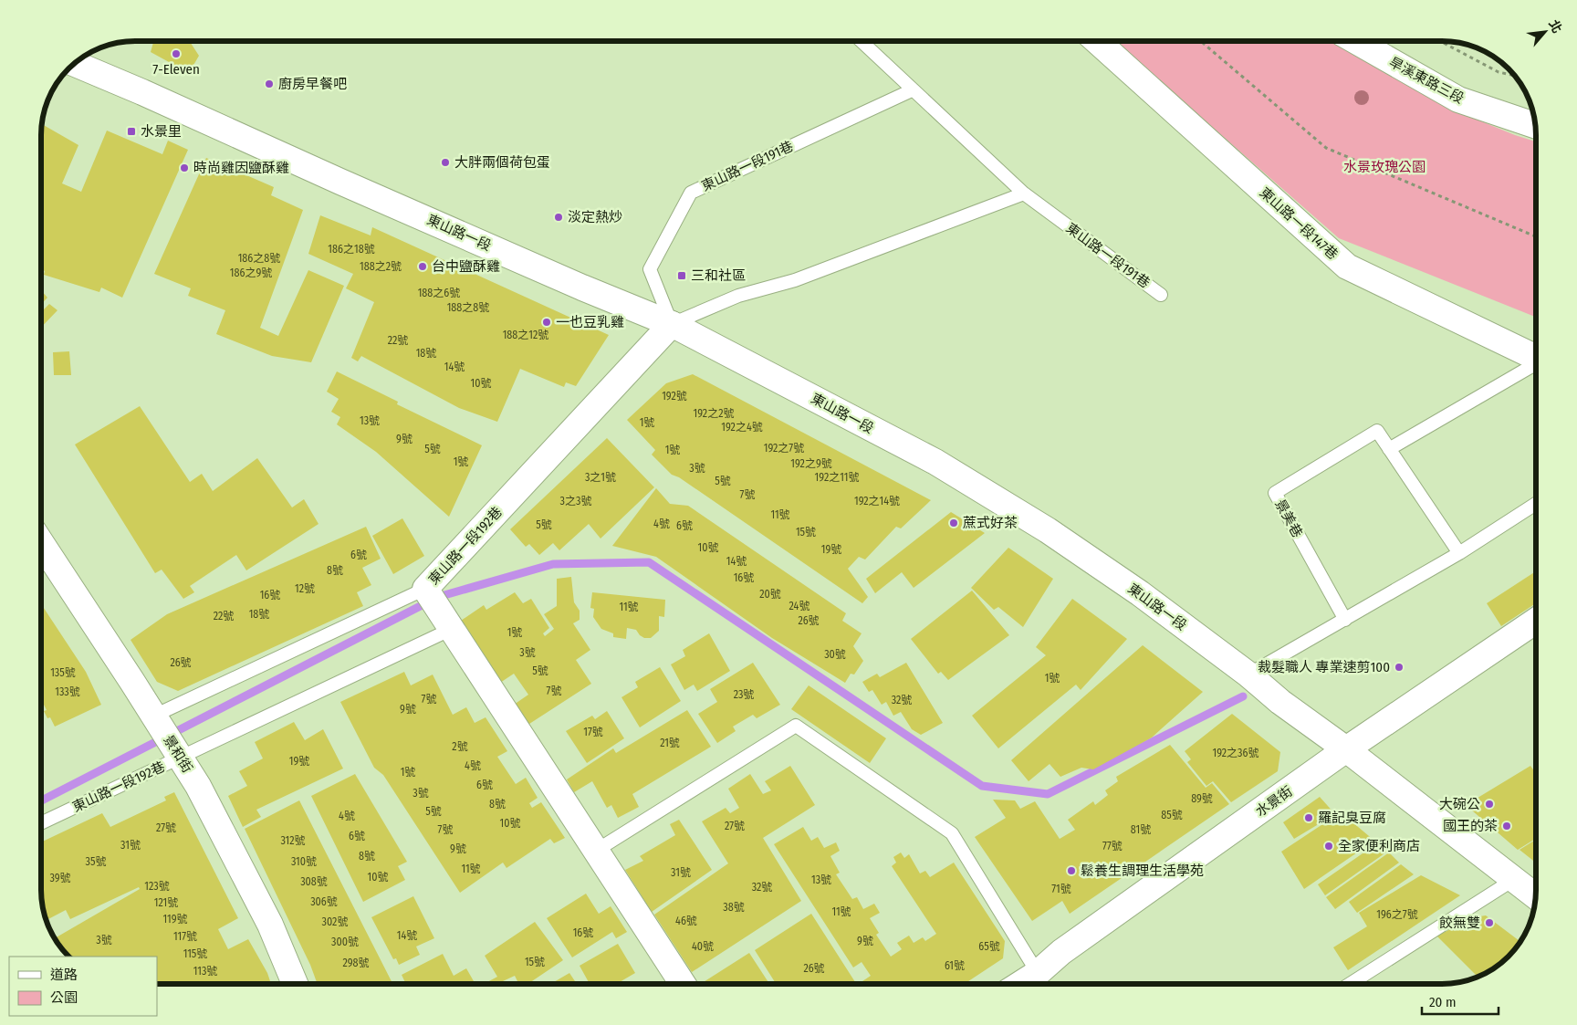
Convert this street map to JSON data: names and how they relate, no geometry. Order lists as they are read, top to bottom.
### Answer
{
  "streets": {
    "street": [
      "旱溪東路三段",
      "東山路一段147巷",
      "東山路一段",
      "東山路一段192巷",
      "景和街",
      "水景街"
    ],
    "lane": ["東山路一段191巷", "景美巷"]
  },
  "crossings": [
    ["東山路一段191巷", "東山路一段"],
    ["東山路一段191巷", "東山路一段192巷"],
    ["東山路一段", "東山路一段192巷"],
    ["東山路一段", "水景街"],
    ["東山路一段192巷", "景和街"]
  ],
  "parks": ["水景玫瑰公園"],
  "places": {
    "other": [
      "7-Eleven",
      "廚房早餐吧",
      "大胖兩個荷包蛋",
      "時尚雞因鹽酥雞",
      "淡定熱炒",
      "台中鹽酥雞",
      "一也豆乳雞",
      "蔗式好茶",
      "裁髮職人 專業速剪100",
      "大碗公",
      "羅記臭豆腐",
      "國王的茶",
      "全家便利商店",
      "鬆養生調理生活學苑",
      "餃無雙"
    ],
    "transit": ["水景里", "三和社區"]
  },
  "house_numbers": [
    "186之18號",
    "186之8號",
    "188之2號",
    "186之9號",
    "188之6號",
    "188之8號",
    "188之12號",
    "22號",
    "18號",
    "14號",
    "10號",
    "192號",
    "192之2號",
    "13號",
    "1號",
    "192之4號",
    "9號",
    "192之7號",
    "5號",
    "1號",
    "1號",
    "192之9號",
    "3號",
    "3之1號",
    "192之11號",
    "5號",
    "7號",
    "3之3號",
    "192之14號",
    "11號",
    "4號",
    "5號",
    "6號",
    "15號",
    "10號",
    "19號",
    "6號",
    "14號",
    "8號",
    "16號",
    "12號",
    "20號",
    "16號",
    "24號",
    "11號",
    "18號",
    "22號",
    "26號",
    "1號",
    "3號",
    "30號",
    "26號",
    "5號",
    "135號",
    "1號",
    "7號",
    "133號",
    "23號",
    "7號",
    "32號",
    "9號",
    "17號",
    "21號",
    "2號",
    "192之36號",
    "19號",
    "4號",
    "1號",
    "6號",
    "3號",
    "89號",
    "8號",
    "5號",
    "85號",
    "4號",
    "10號",
    "27號",
    "27號",
    "7號",
    "81號",
    "6號",
    "312號",
    "31號",
    "77號",
    "9號",
    "8號",
    "35號",
    "310號",
    "11號",
    "31號",
    "10號",
    "39號",
    "13號",
    "308號",
    "123號",
    "32號",
    "71號",
    "306號",
    "121號",
    "38號",
    "11號",
    "196之7號",
    "119號",
    "46號",
    "302號",
    "16號",
    "14號",
    "117號",
    "3號",
    "9號",
    "300號",
    "40號",
    "65號",
    "115號",
    "15號",
    "298號",
    "61號",
    "26號",
    "113號"
  ],
  "legend": ["道路", "公園"],
  "scale_bar": "20 m",
  "north": "top right"
}
